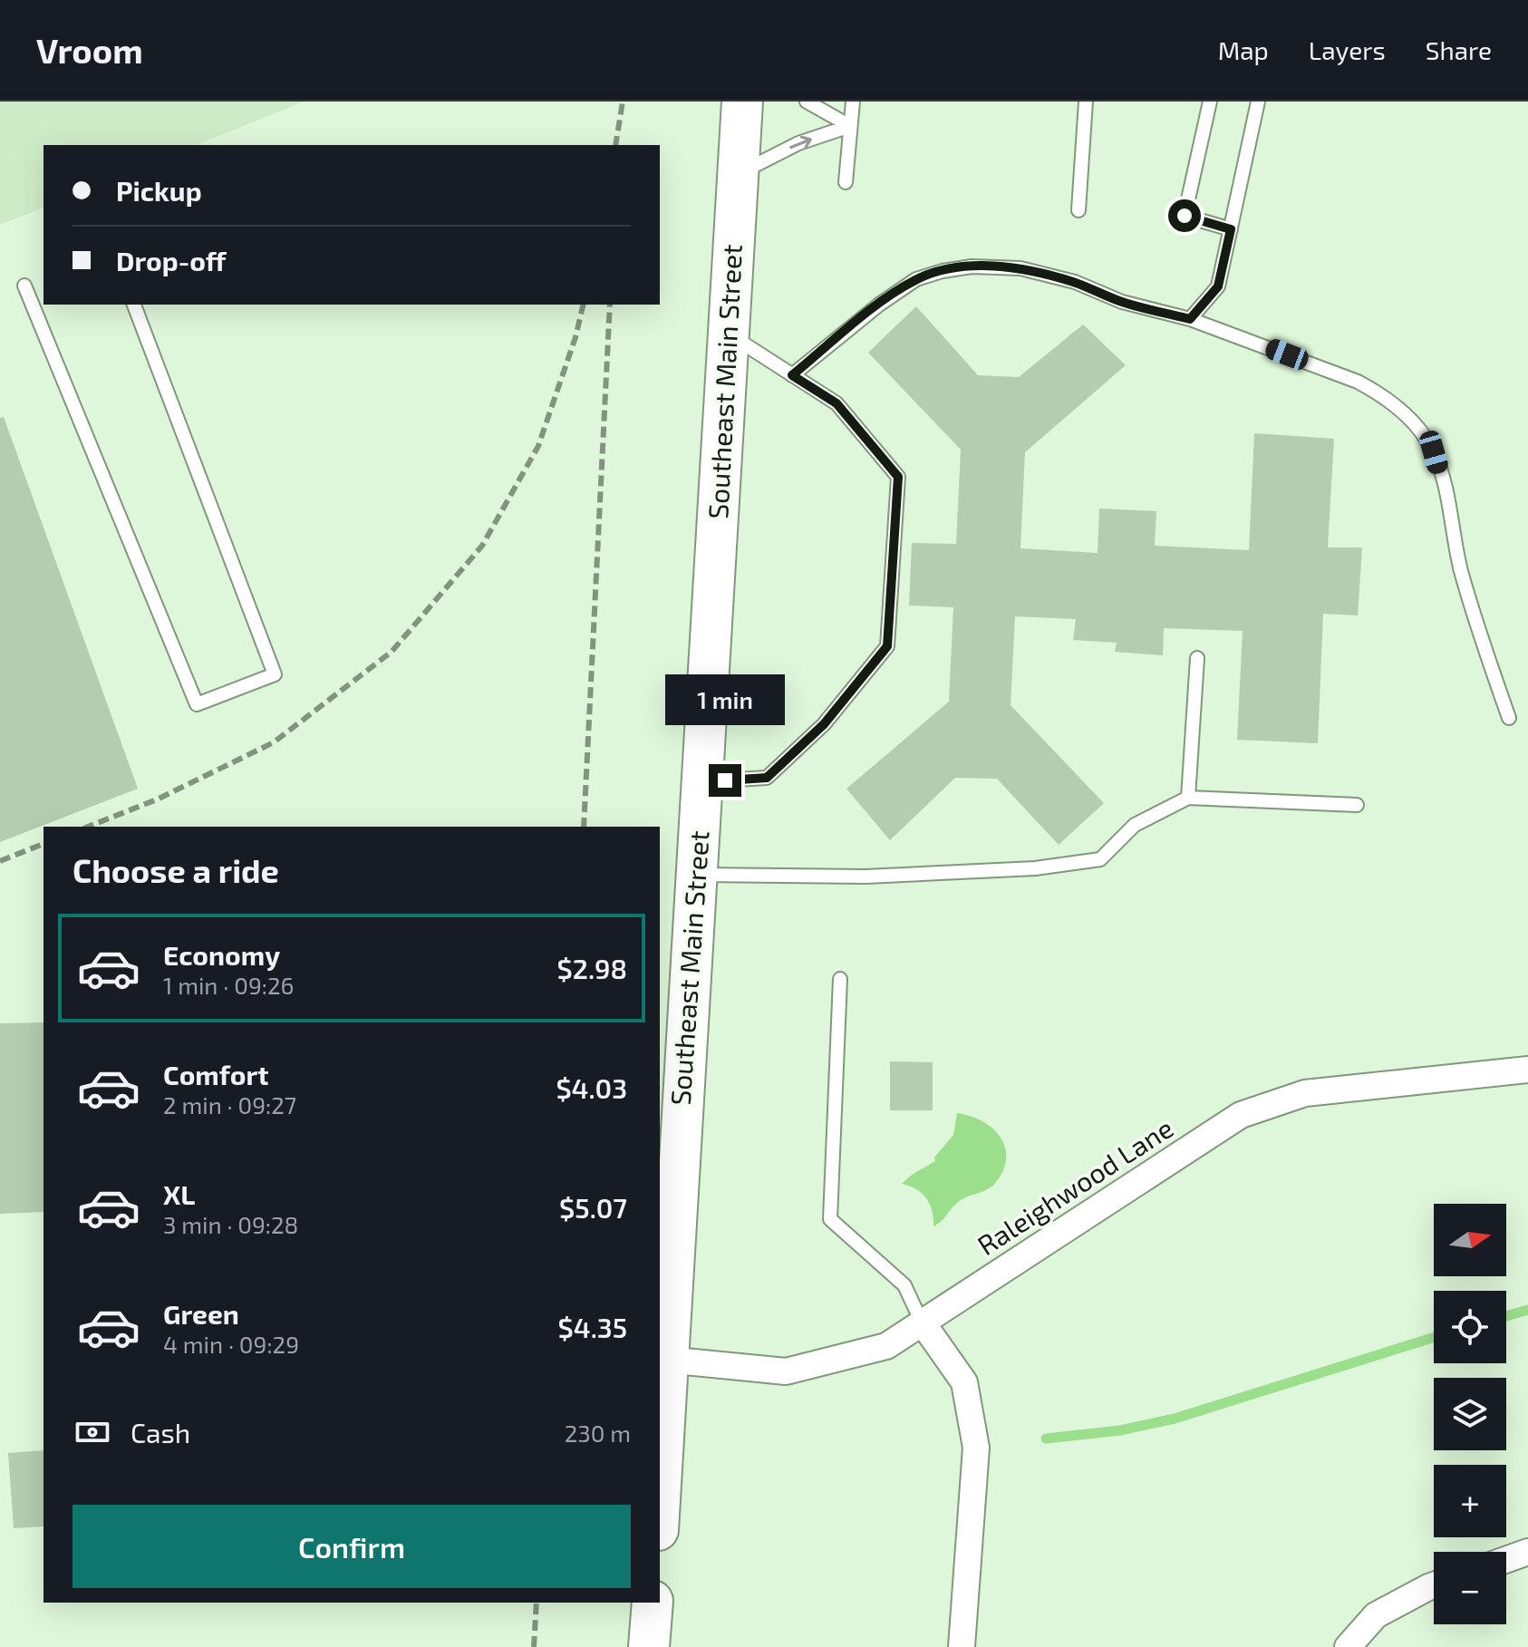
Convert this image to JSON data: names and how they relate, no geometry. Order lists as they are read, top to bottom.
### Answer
{
  "streets": {
    "main road": ["Southeast Main Street"],
    "street": ["Raleighwood Lane"]
  },
  "crossings": [
    ["Southeast Main Street", "Raleighwood Lane"]
  ],
  "north": "right",
  "page": {
    "header": "Vroom",
    "nav": ["Map", "Layers", "Share"],
    "banner": ["Pickup", "Drop-off"],
    "bubble": "1 min",
    "heading": "Choose a ride",
    "list": [
      {
        "name": "Economy",
        "note": "1 min · 09:26",
        "value": "$2.98"
      },
      {
        "name": "Comfort",
        "note": "2 min · 09:27",
        "value": "$4.03"
      },
      {
        "name": "XL",
        "note": "3 min · 09:28",
        "value": "$5.07"
      },
      {
        "name": "Green",
        "note": "4 min · 09:29",
        "value": "$4.35"
      }
    ],
    "map_buttons": ["+", "−"],
    "pay": ["Cash", "230 m"],
    "buttons": "Confirm"
  }
}
